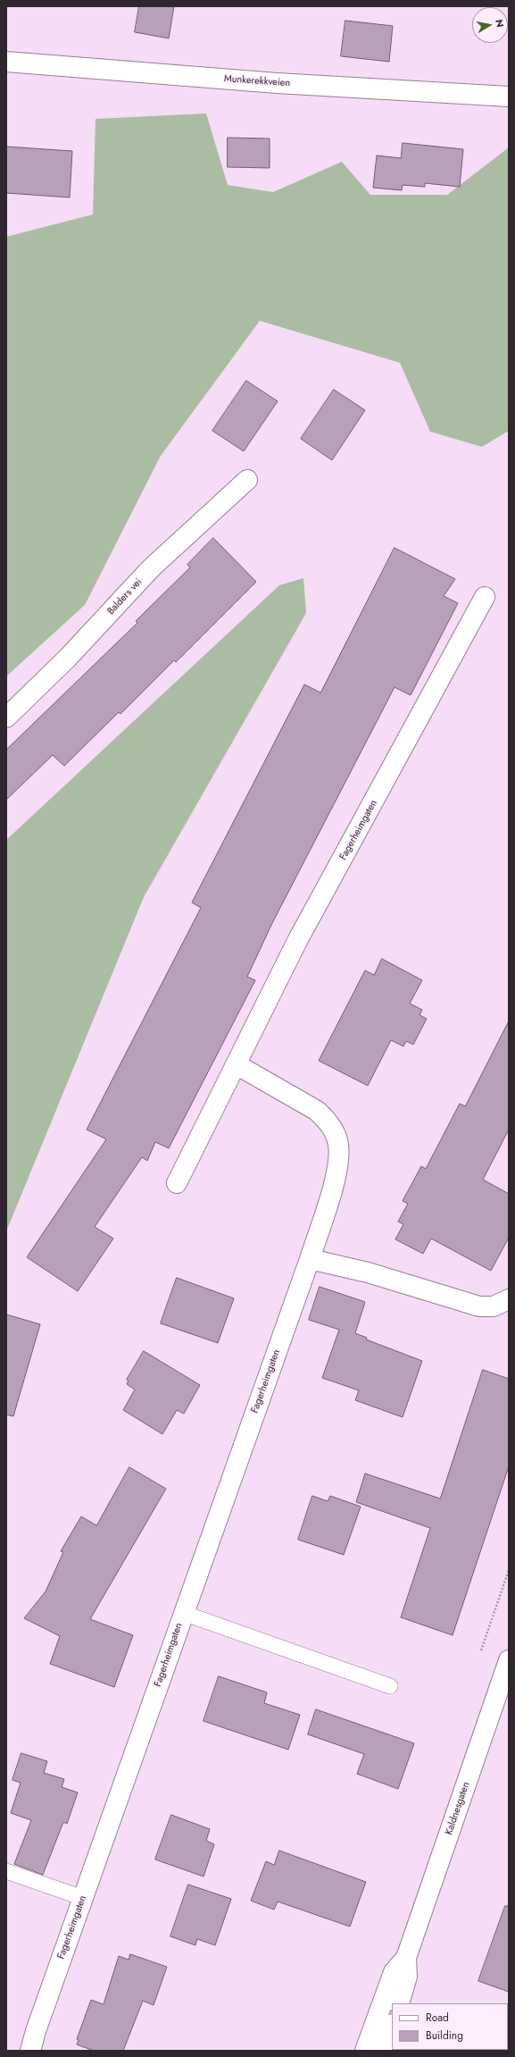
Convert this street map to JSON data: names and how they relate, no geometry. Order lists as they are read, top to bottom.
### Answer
{
  "streets": {
    "street": [
      "Munkerekkveien",
      "Balders vei",
      "Fagerheimgaten",
      "Kaldnesgaten"
    ]
  },
  "legend": ["Road", "Building"],
  "north": "right"
}
